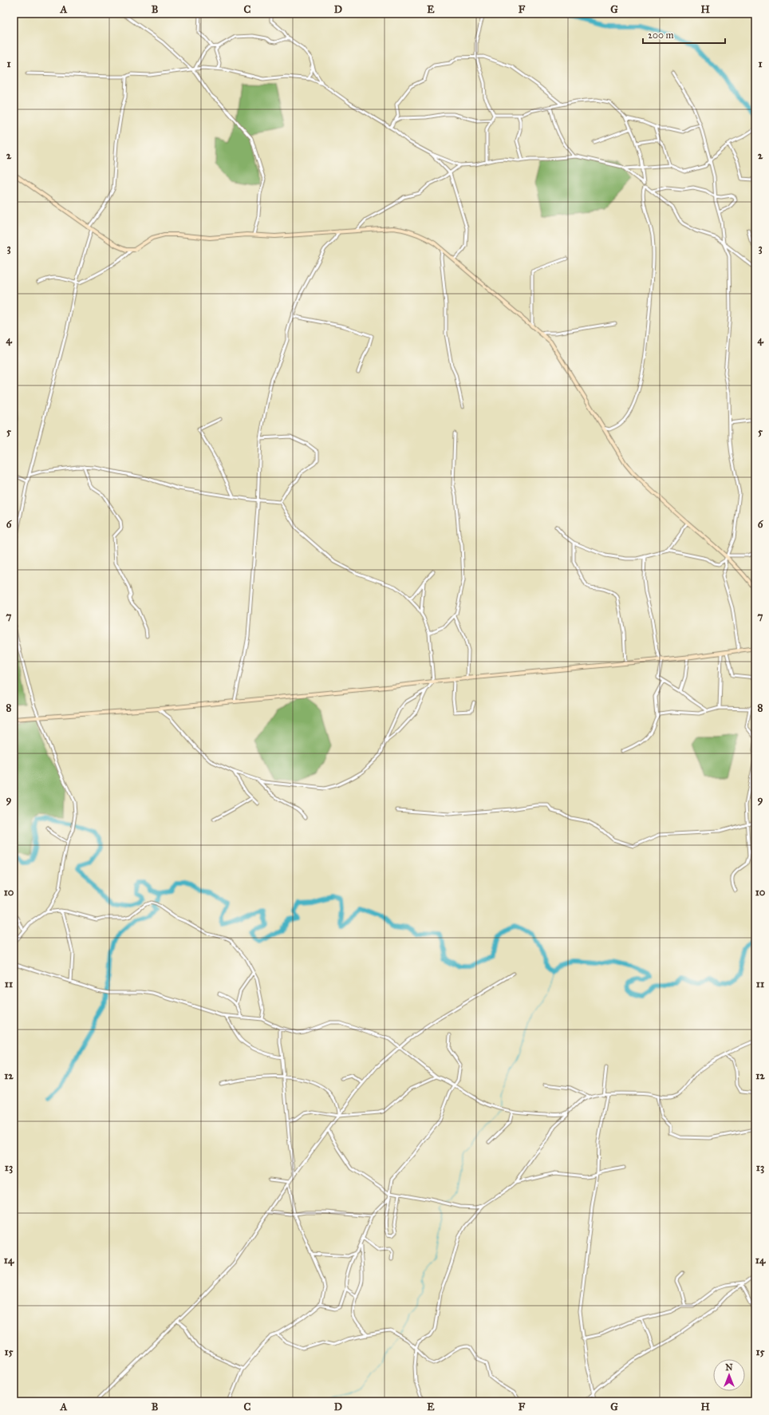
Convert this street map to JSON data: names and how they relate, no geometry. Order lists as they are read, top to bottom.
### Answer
{
  "scale_bar": "200 m",
  "north": "top",
  "grid": {
    "columns": [
      "A",
      "B",
      "C",
      "D",
      "E",
      "F",
      "G",
      "H"
    ],
    "rows": [
      "1",
      "2",
      "3",
      "4",
      "5",
      "6",
      "7",
      "8",
      "9",
      "10",
      "11",
      "12",
      "13",
      "14",
      "15"
    ]
  }
}
